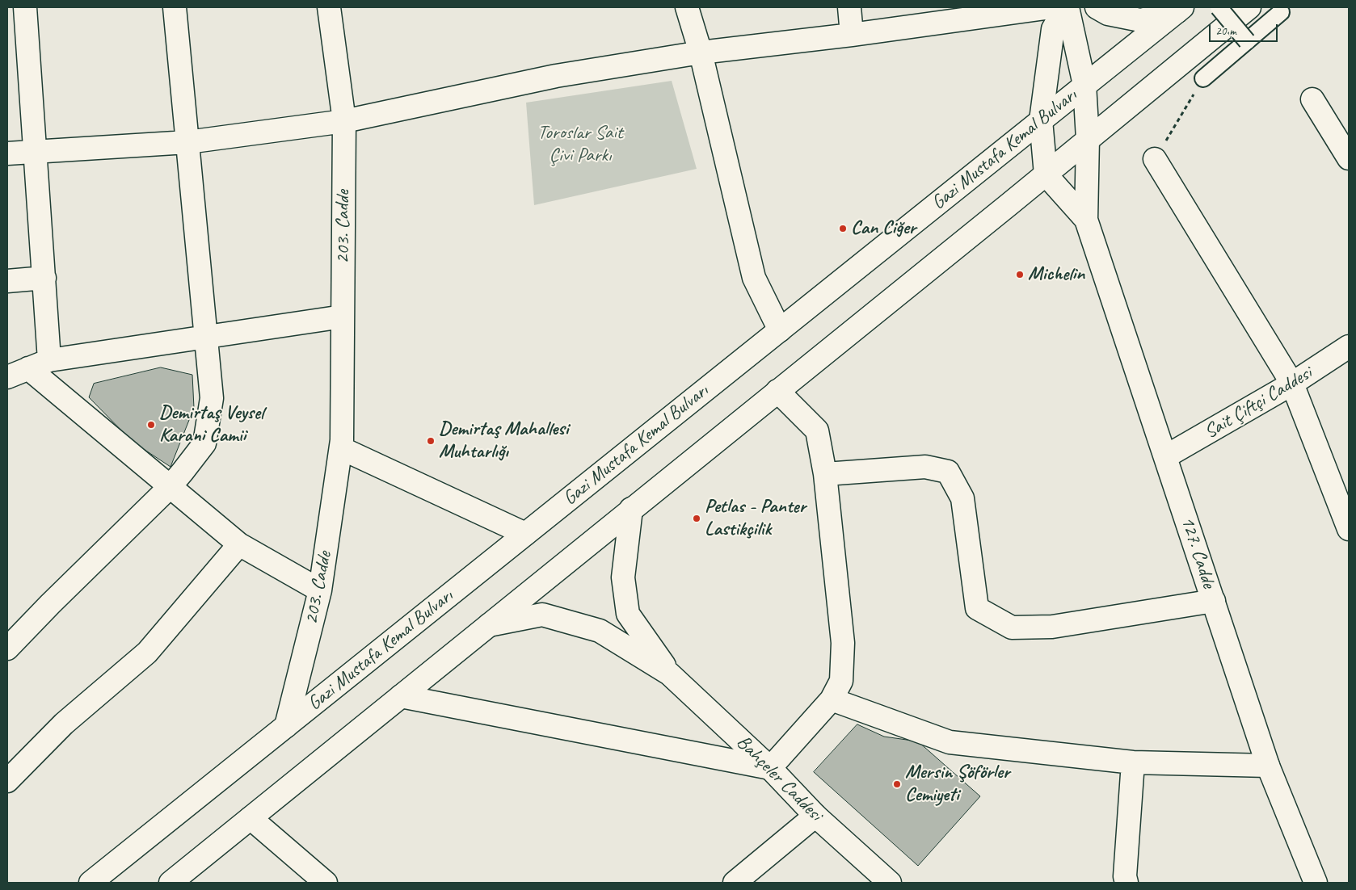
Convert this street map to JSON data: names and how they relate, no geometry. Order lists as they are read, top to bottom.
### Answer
{
  "streets": {
    "main road": [
      "Gazi Mustafa Kemal Bulvarı",
      "203. Cadde",
      "Sait Çiftçi Caddesi",
      "127. Cadde",
      "Bahçeler Caddesi"
    ]
  },
  "crossings": [
    ["Gazi Mustafa Kemal Bulvarı", "203. Cadde"],
    ["Sait Çiftçi Caddesi", "127. Cadde"]
  ],
  "parks": ["Toroslar Sait Çivi Parkı"],
  "places": [
    "Can Ciğer",
    "Michelin",
    "Demirtaş Veysel Karani Camii",
    "Demirtaş Mahallesi Muhtarlığı",
    "Petlas - Panter Lastikçilik",
    "Mersin Şöförler Cemiyeti"
  ],
  "scale_bar": "20 m"
}
